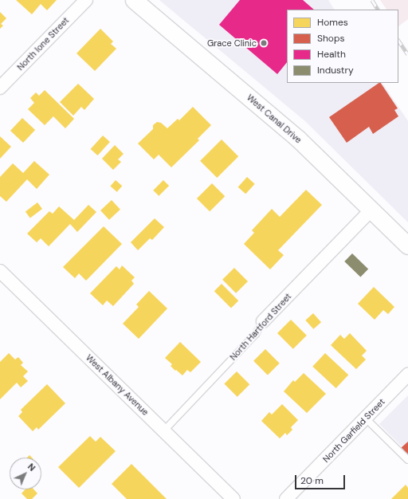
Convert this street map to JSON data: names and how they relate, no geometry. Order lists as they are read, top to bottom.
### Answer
{
  "streets": {
    "street": [
      "North Ione Street",
      "West Canal Drive",
      "North Hartford Street",
      "West Albany Avenue",
      "North Garfield Street"
    ]
  },
  "crossings": [
    ["West Canal Drive", "North Hartford Street"],
    ["North Hartford Street", "West Albany Avenue"]
  ],
  "places": ["Grace Clinic"],
  "legend": [
    "Homes",
    "Shops",
    "Health",
    "Industry"
  ],
  "scale_bar": "20 m",
  "north": "top right"
}
